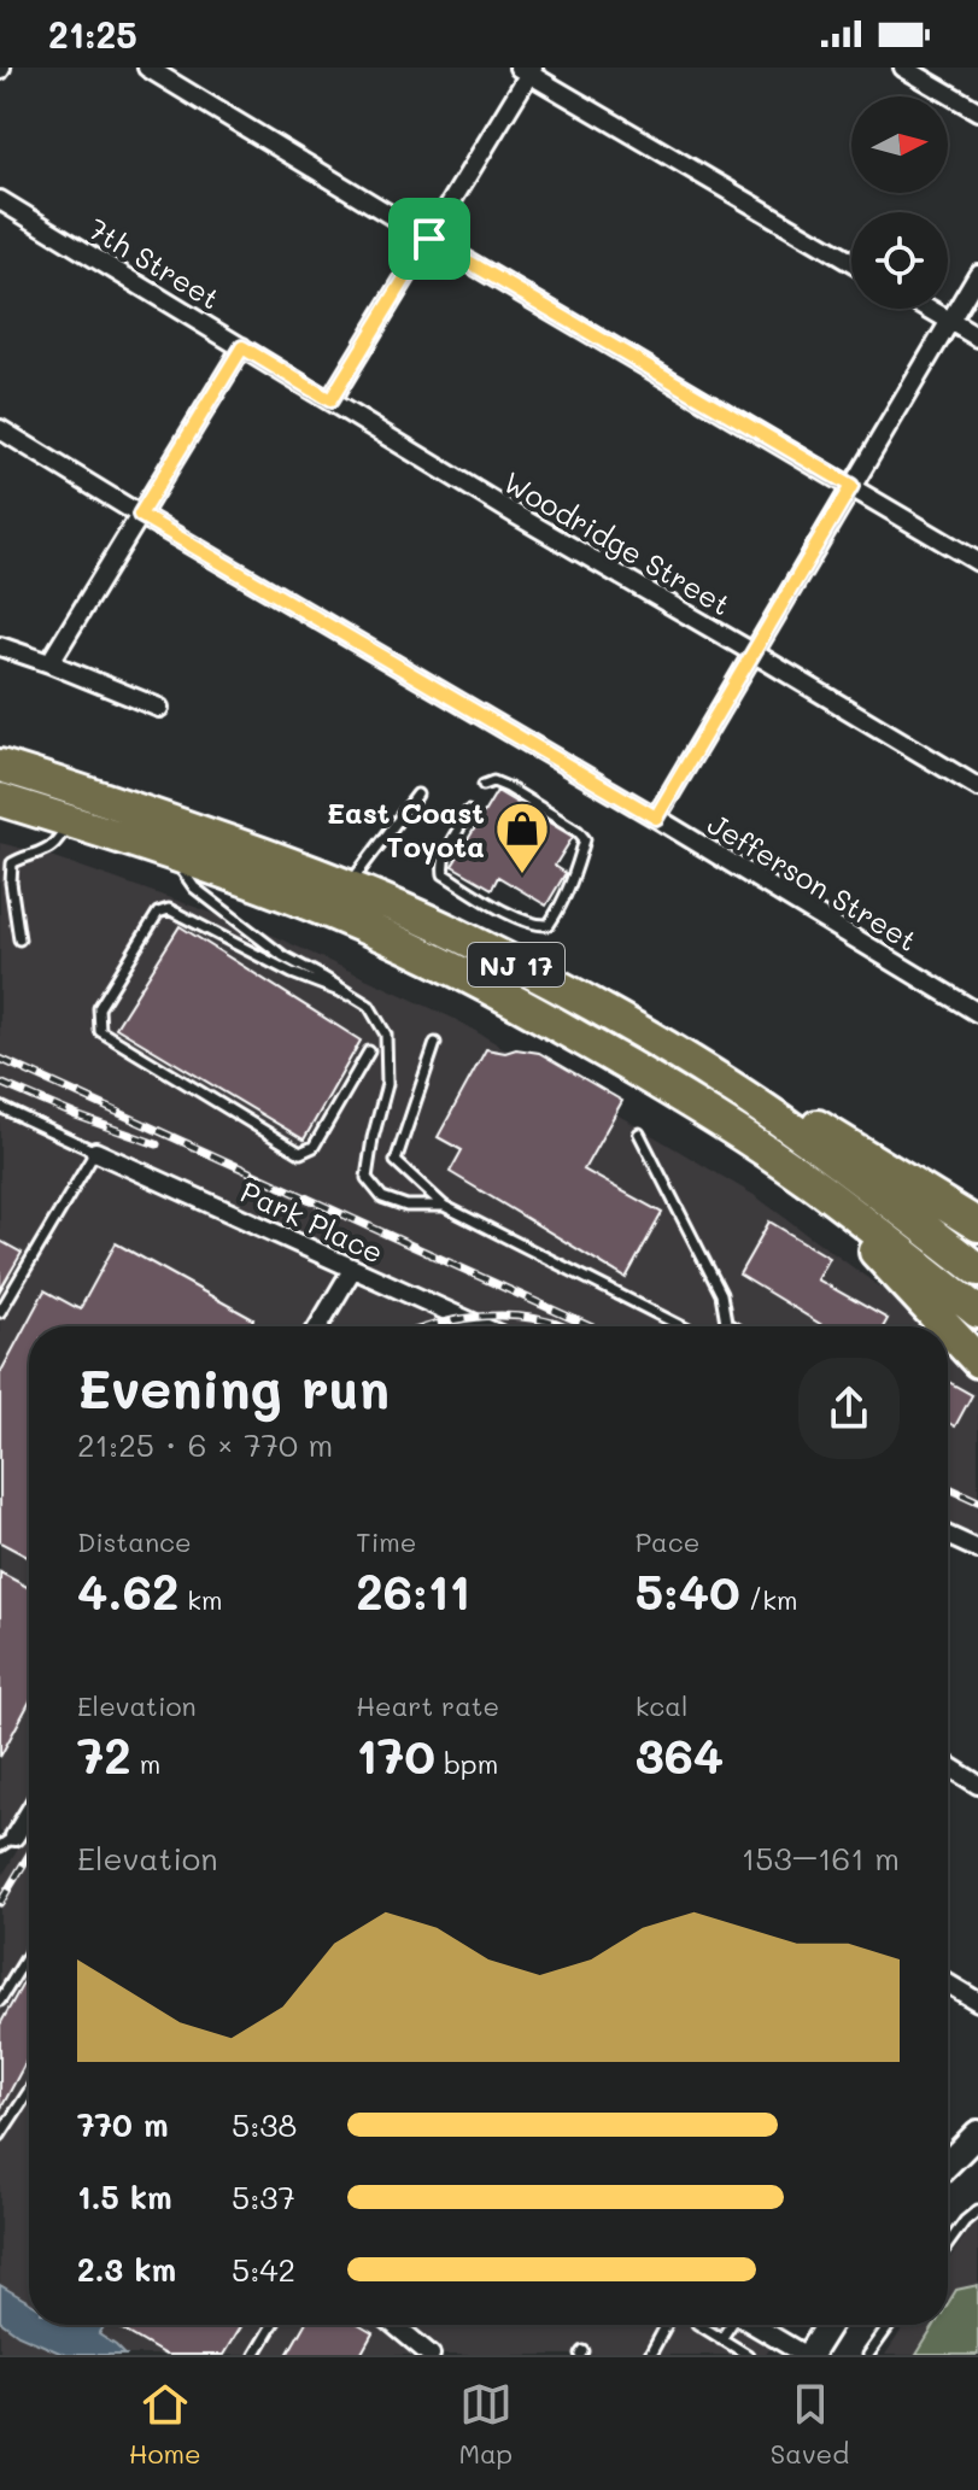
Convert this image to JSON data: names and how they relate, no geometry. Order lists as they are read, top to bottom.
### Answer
{
  "streets": {
    "highway": ["NJ 17"],
    "street": [
      "7th Street",
      "Woodridge Street",
      "Jefferson Street",
      "Park Place"
    ]
  },
  "crossings": [
    ["7th Street", "Woodridge Street"]
  ],
  "places": {
    "shop": ["East Coast Toyota"]
  },
  "north": "right",
  "page": {
    "status": "21:25",
    "heading": ["Evening run", "21:25 · 6 × 770 m"],
    "stats": [
      ["Distance", "4.62 km"],
      ["Time", "26:11"],
      ["Pace", "5:40 /km"],
      ["Elevation", "72 m"],
      ["Heart rate", "170 bpm"],
      ["kcal", "364"]
    ],
    "chart": ["Elevation", "153–161 m"],
    "list": [
      {
        "name": "770 m",
        "note": "5:38"
      },
      {
        "name": "1.5 km",
        "note": "5:37"
      },
      {
        "name": "2.3 km",
        "note": "5:42"
      }
    ],
    "tabs": ["Home", "Map", "Saved"]
  }
}
